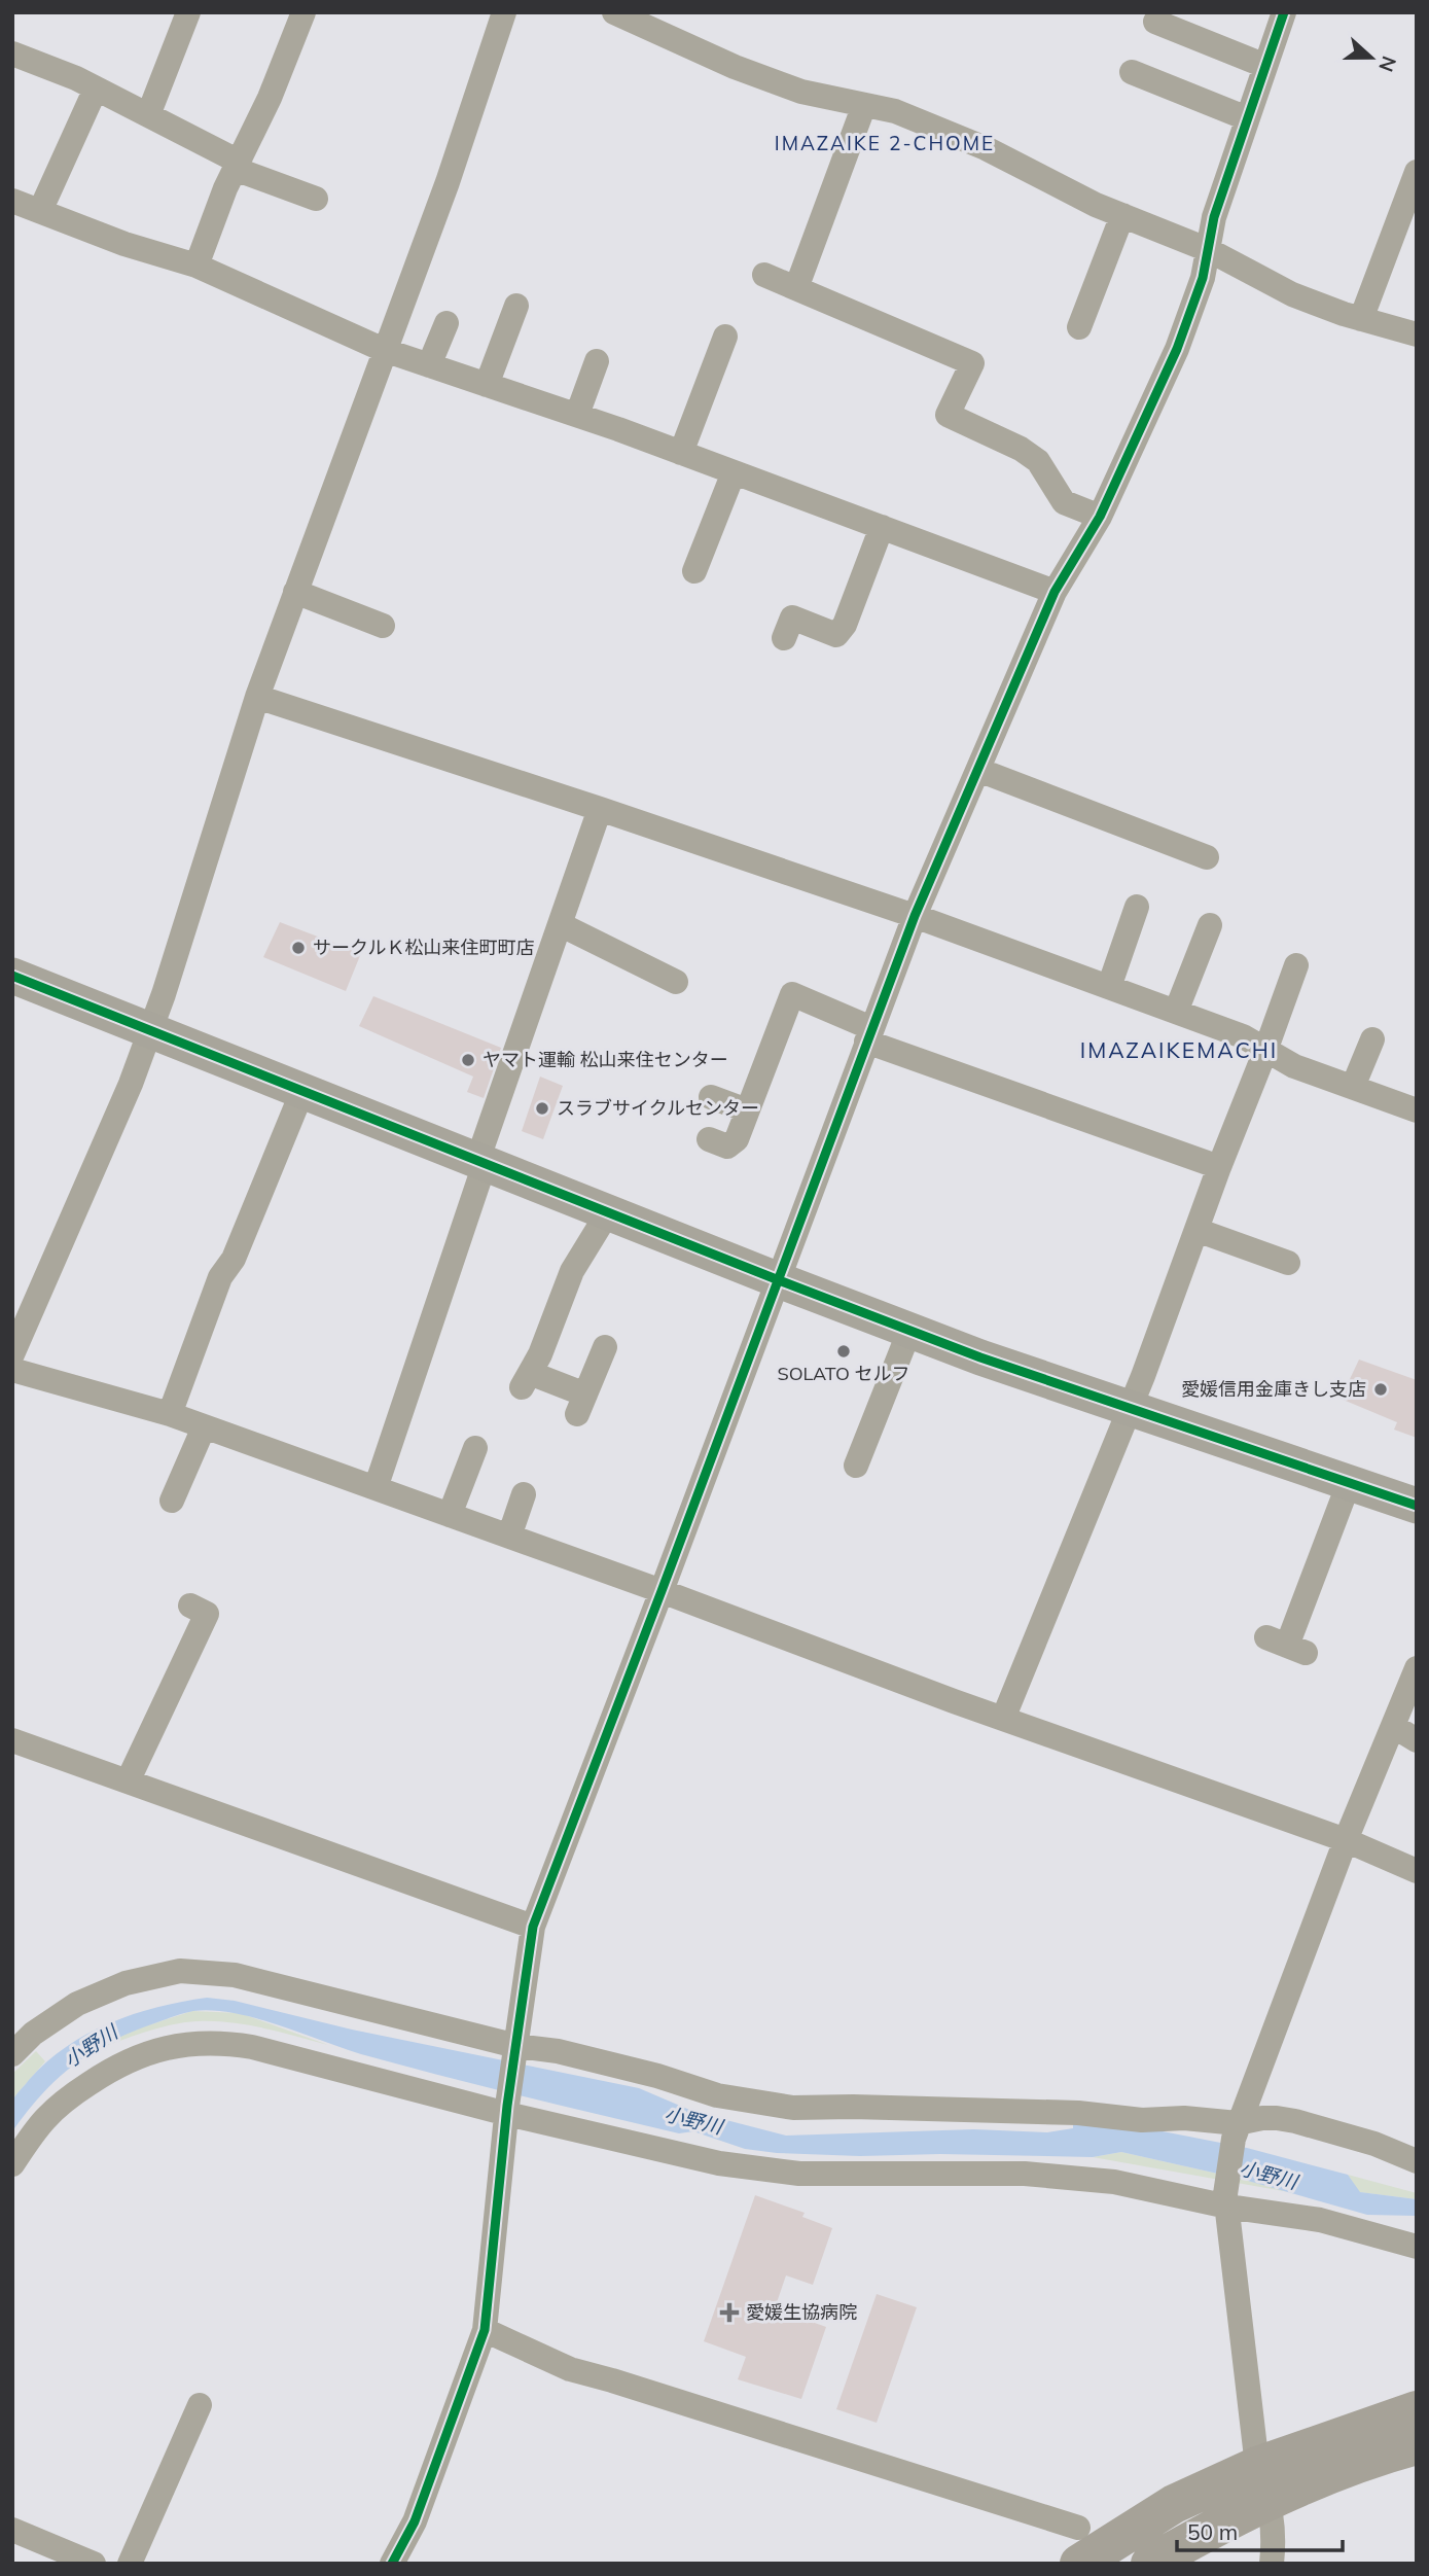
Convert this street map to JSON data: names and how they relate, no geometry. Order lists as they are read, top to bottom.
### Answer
{
  "districts": ["IMAZAIKE 2-CHOME", "IMAZAIKEMACHI"],
  "water": ["小野川"],
  "places": {
    "other": [
      "サークルＫ松山来住町町店",
      "ヤマト運輸 松山来住センター",
      "スラブサイクルセンター",
      "SOLATO セルフ",
      "愛媛信用金庫きし支店"
    ],
    "health": ["愛媛生協病院"]
  },
  "scale_bar": "50 m",
  "north": "right"
}
